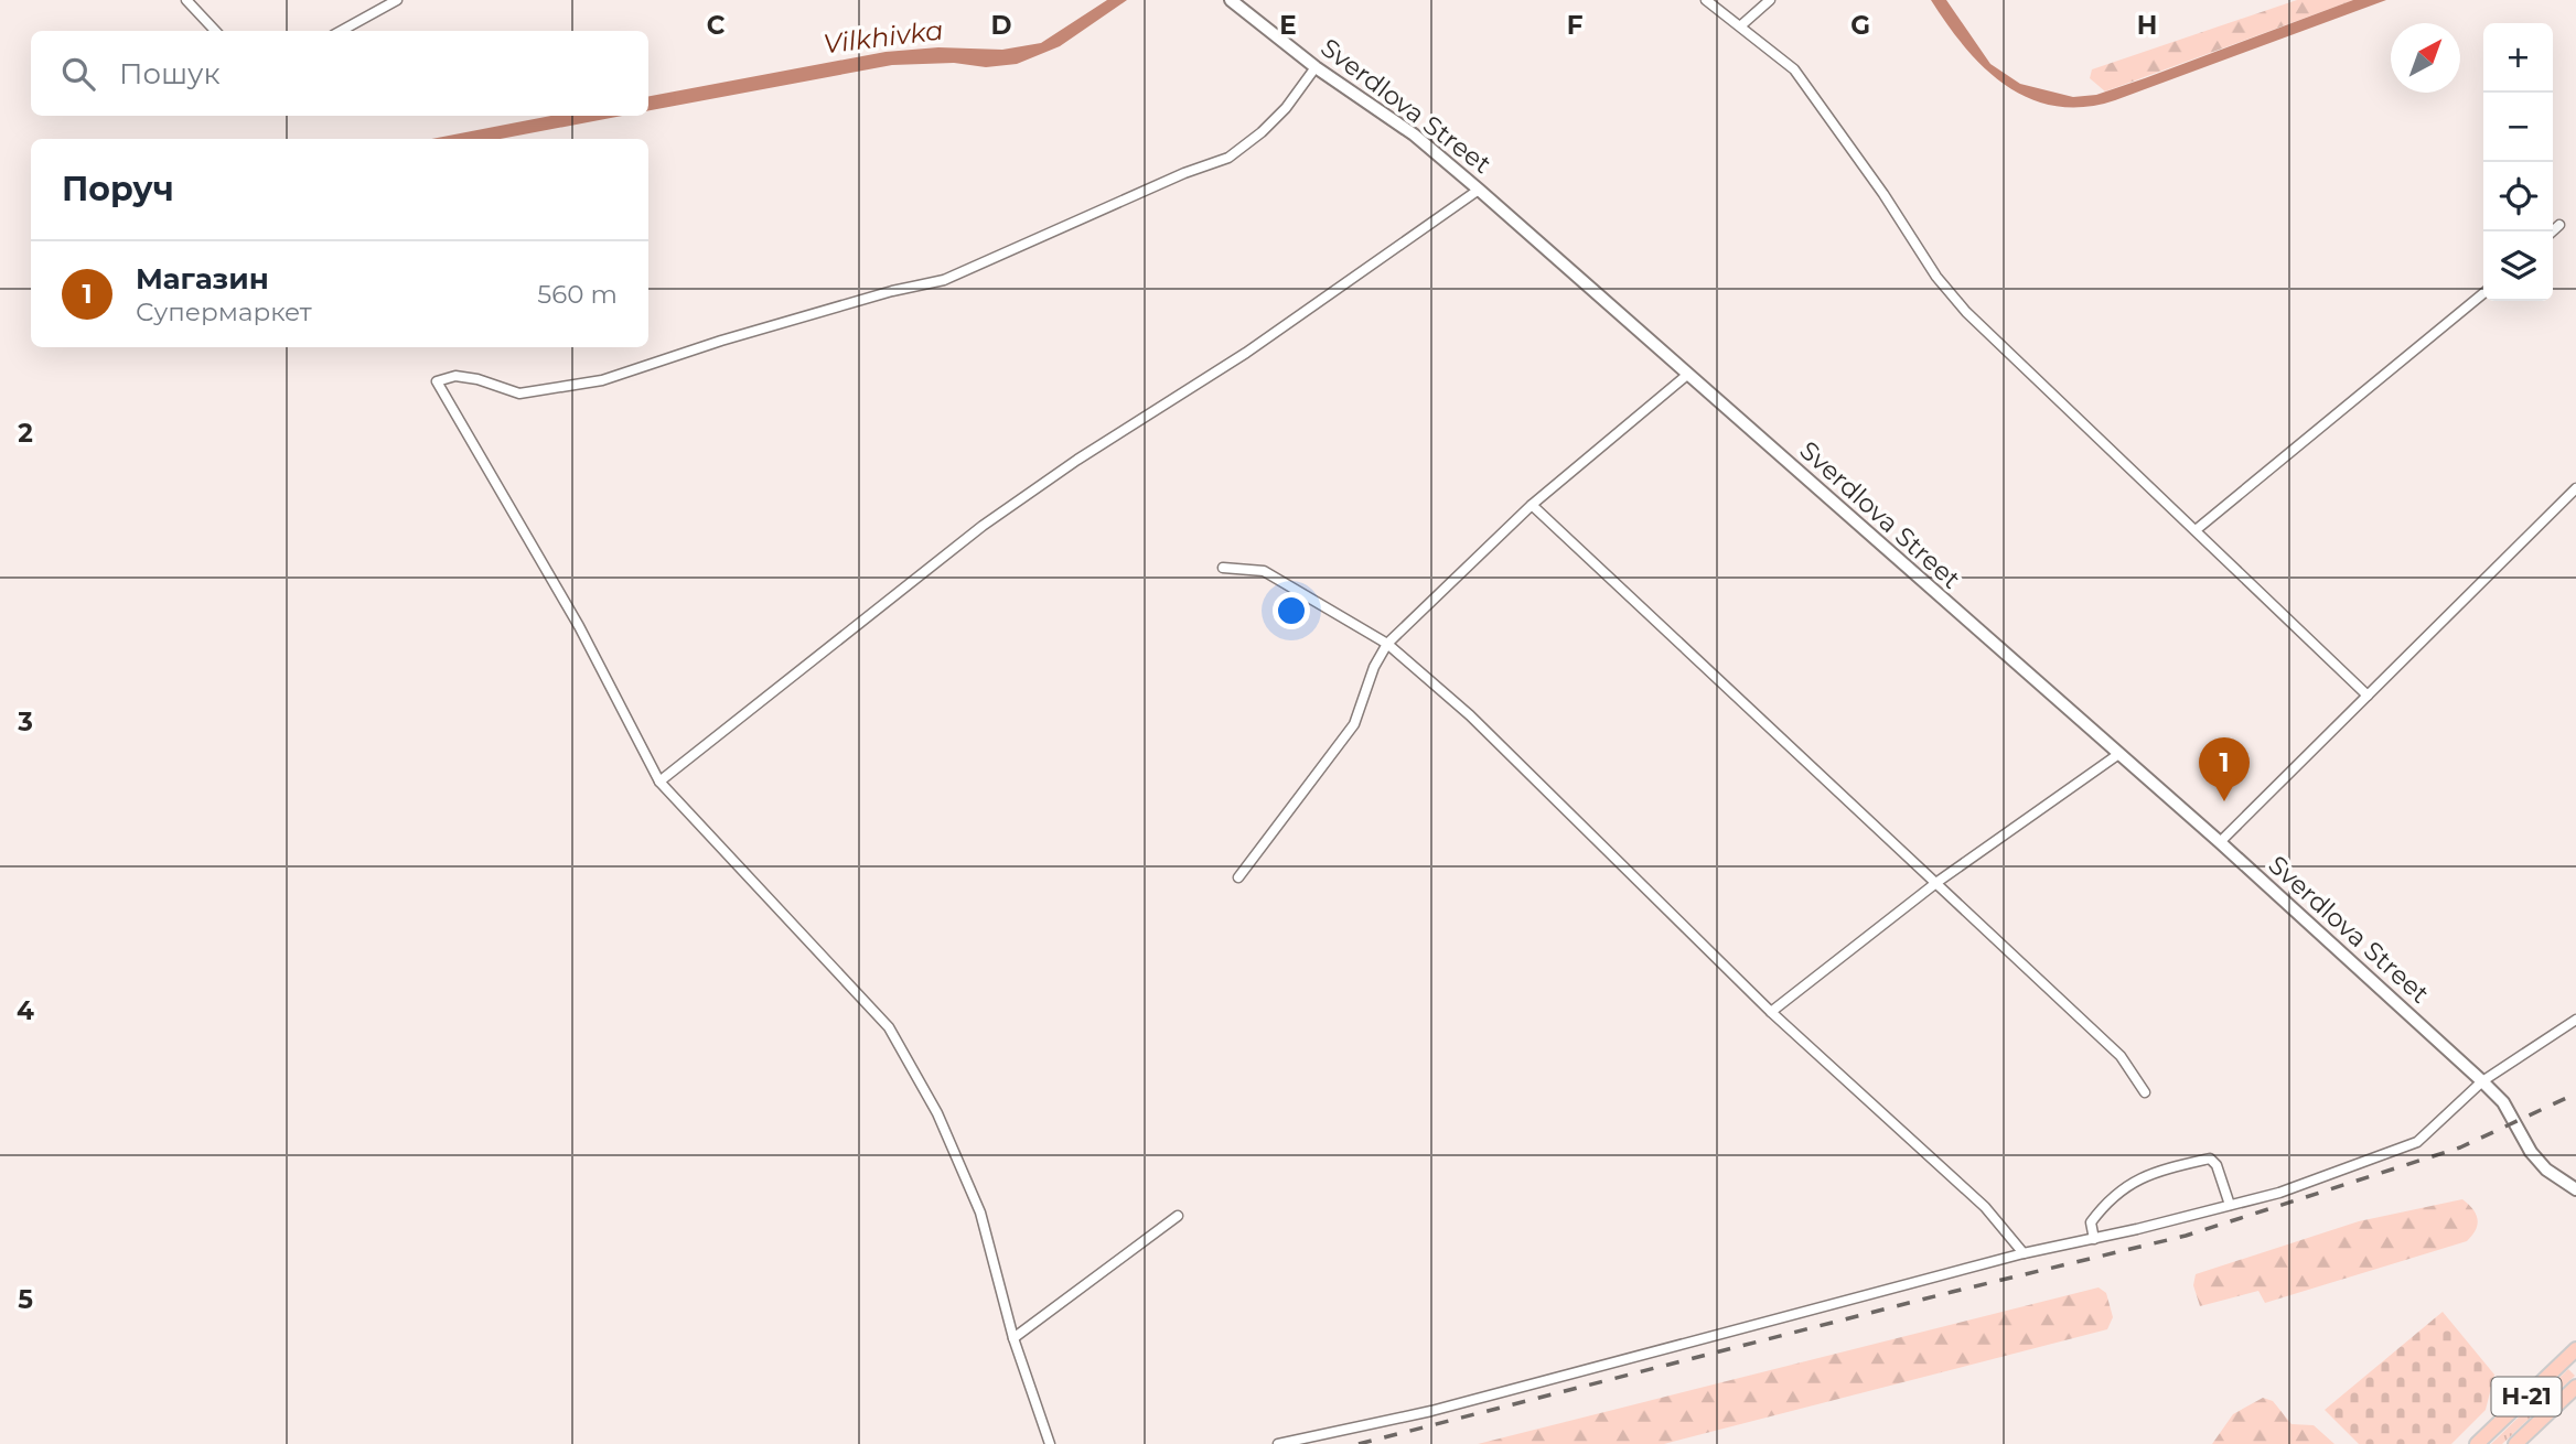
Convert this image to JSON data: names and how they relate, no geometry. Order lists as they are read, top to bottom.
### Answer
{
  "streets": {
    "main road": ["Н-21"],
    "street": ["Sverdlova Street"]
  },
  "water": ["Vilkhivka"],
  "north": "top right",
  "page": {
    "map_buttons": ["+", "−"],
    "search": "Пошук",
    "heading": "Поруч",
    "list": [
      {
        "mark": "1",
        "name": "Mагазин",
        "note": "Супермаркет",
        "value": "560 m"
      }
    ],
    "pins": "1"
  },
  "grid": {
    "columns": [
      "C",
      "D",
      "E",
      "F",
      "G",
      "H"
    ],
    "rows": [
      "2",
      "3",
      "4",
      "5"
    ]
  }
}
